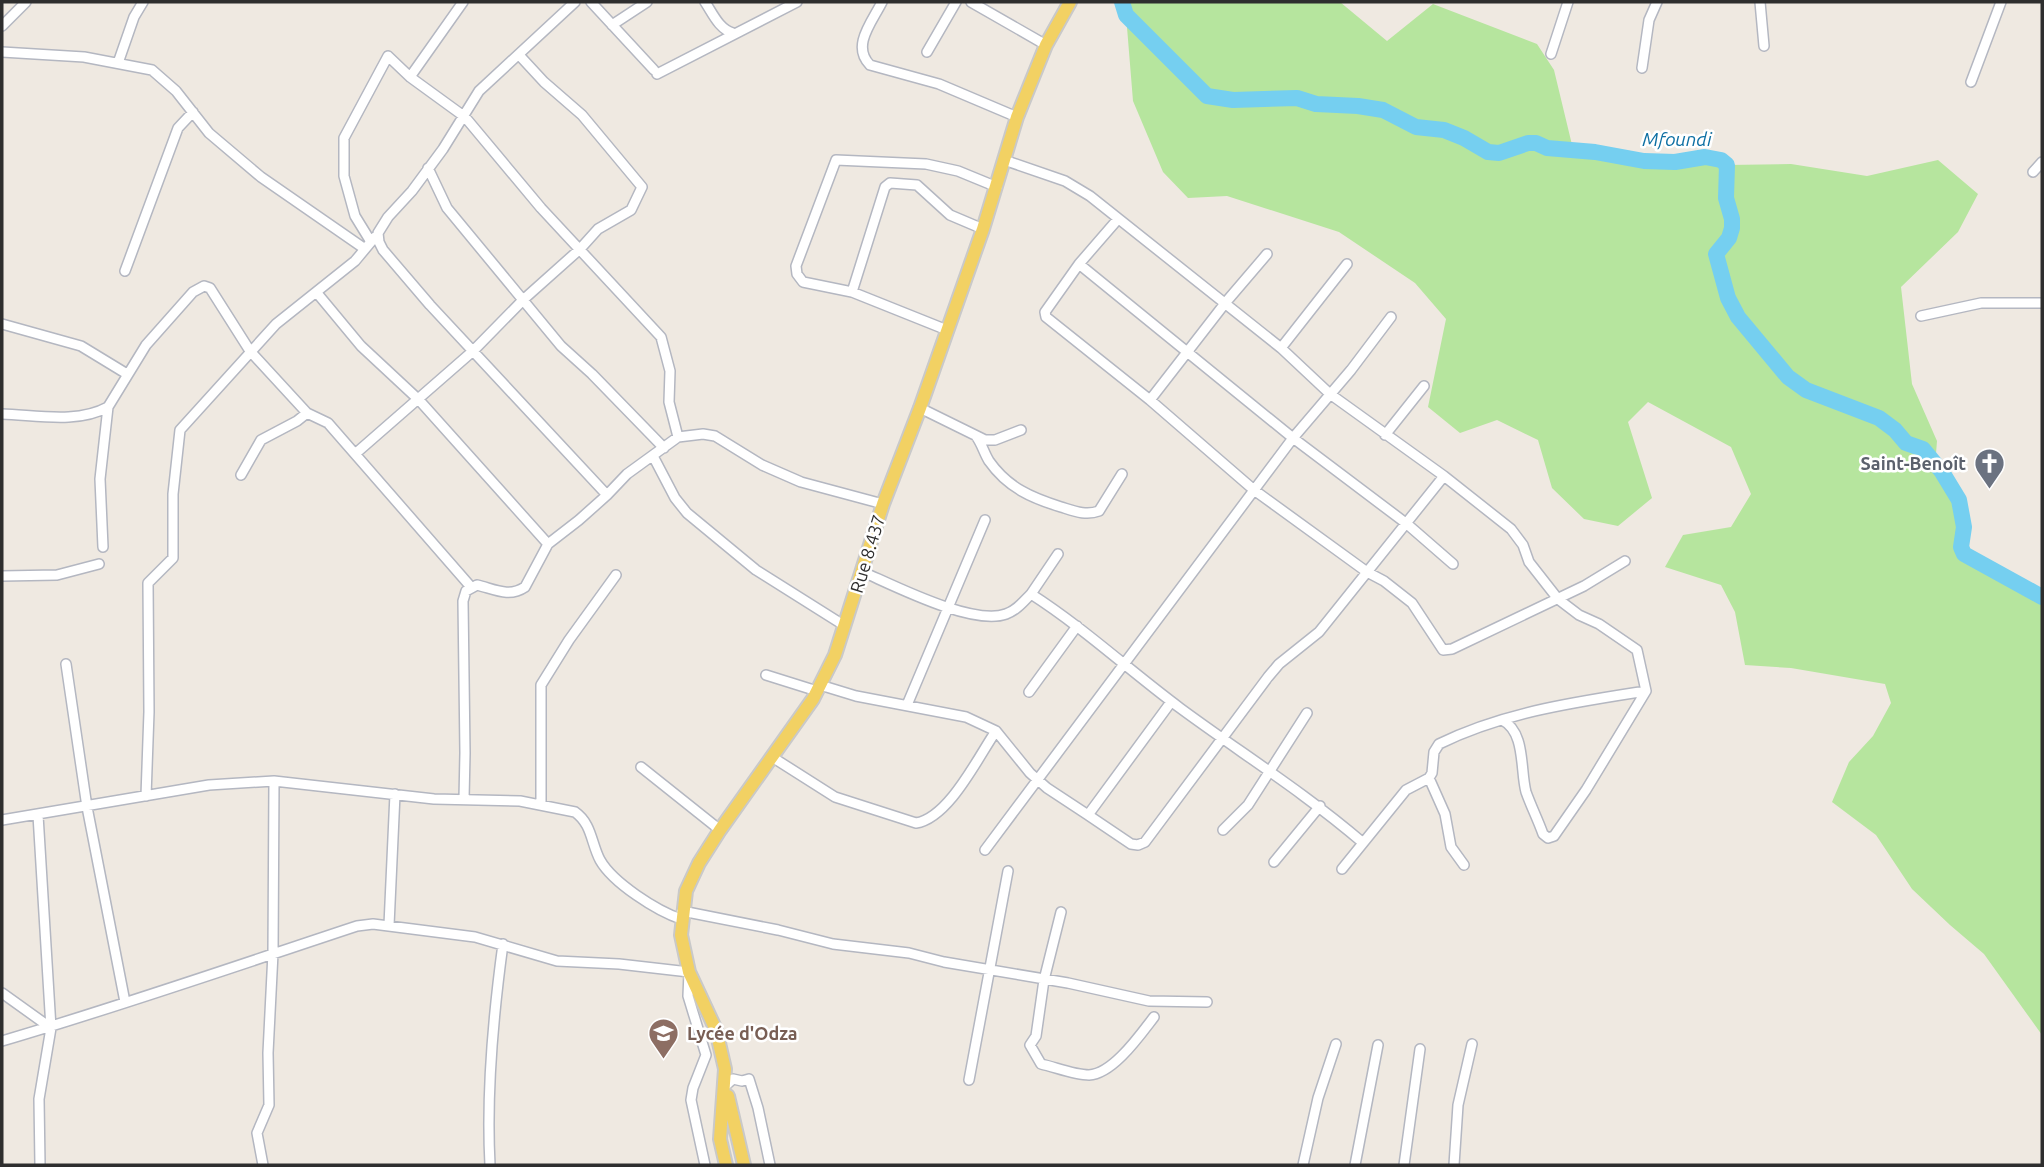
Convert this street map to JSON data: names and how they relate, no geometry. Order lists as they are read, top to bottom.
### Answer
{
  "streets": {
    "main road": ["Rue 8.437"]
  },
  "water": ["Mfoundi"],
  "places": {
    "church": ["Saint-Benoît"],
    "school or university": ["Lycée d'Odza"]
  }
}
